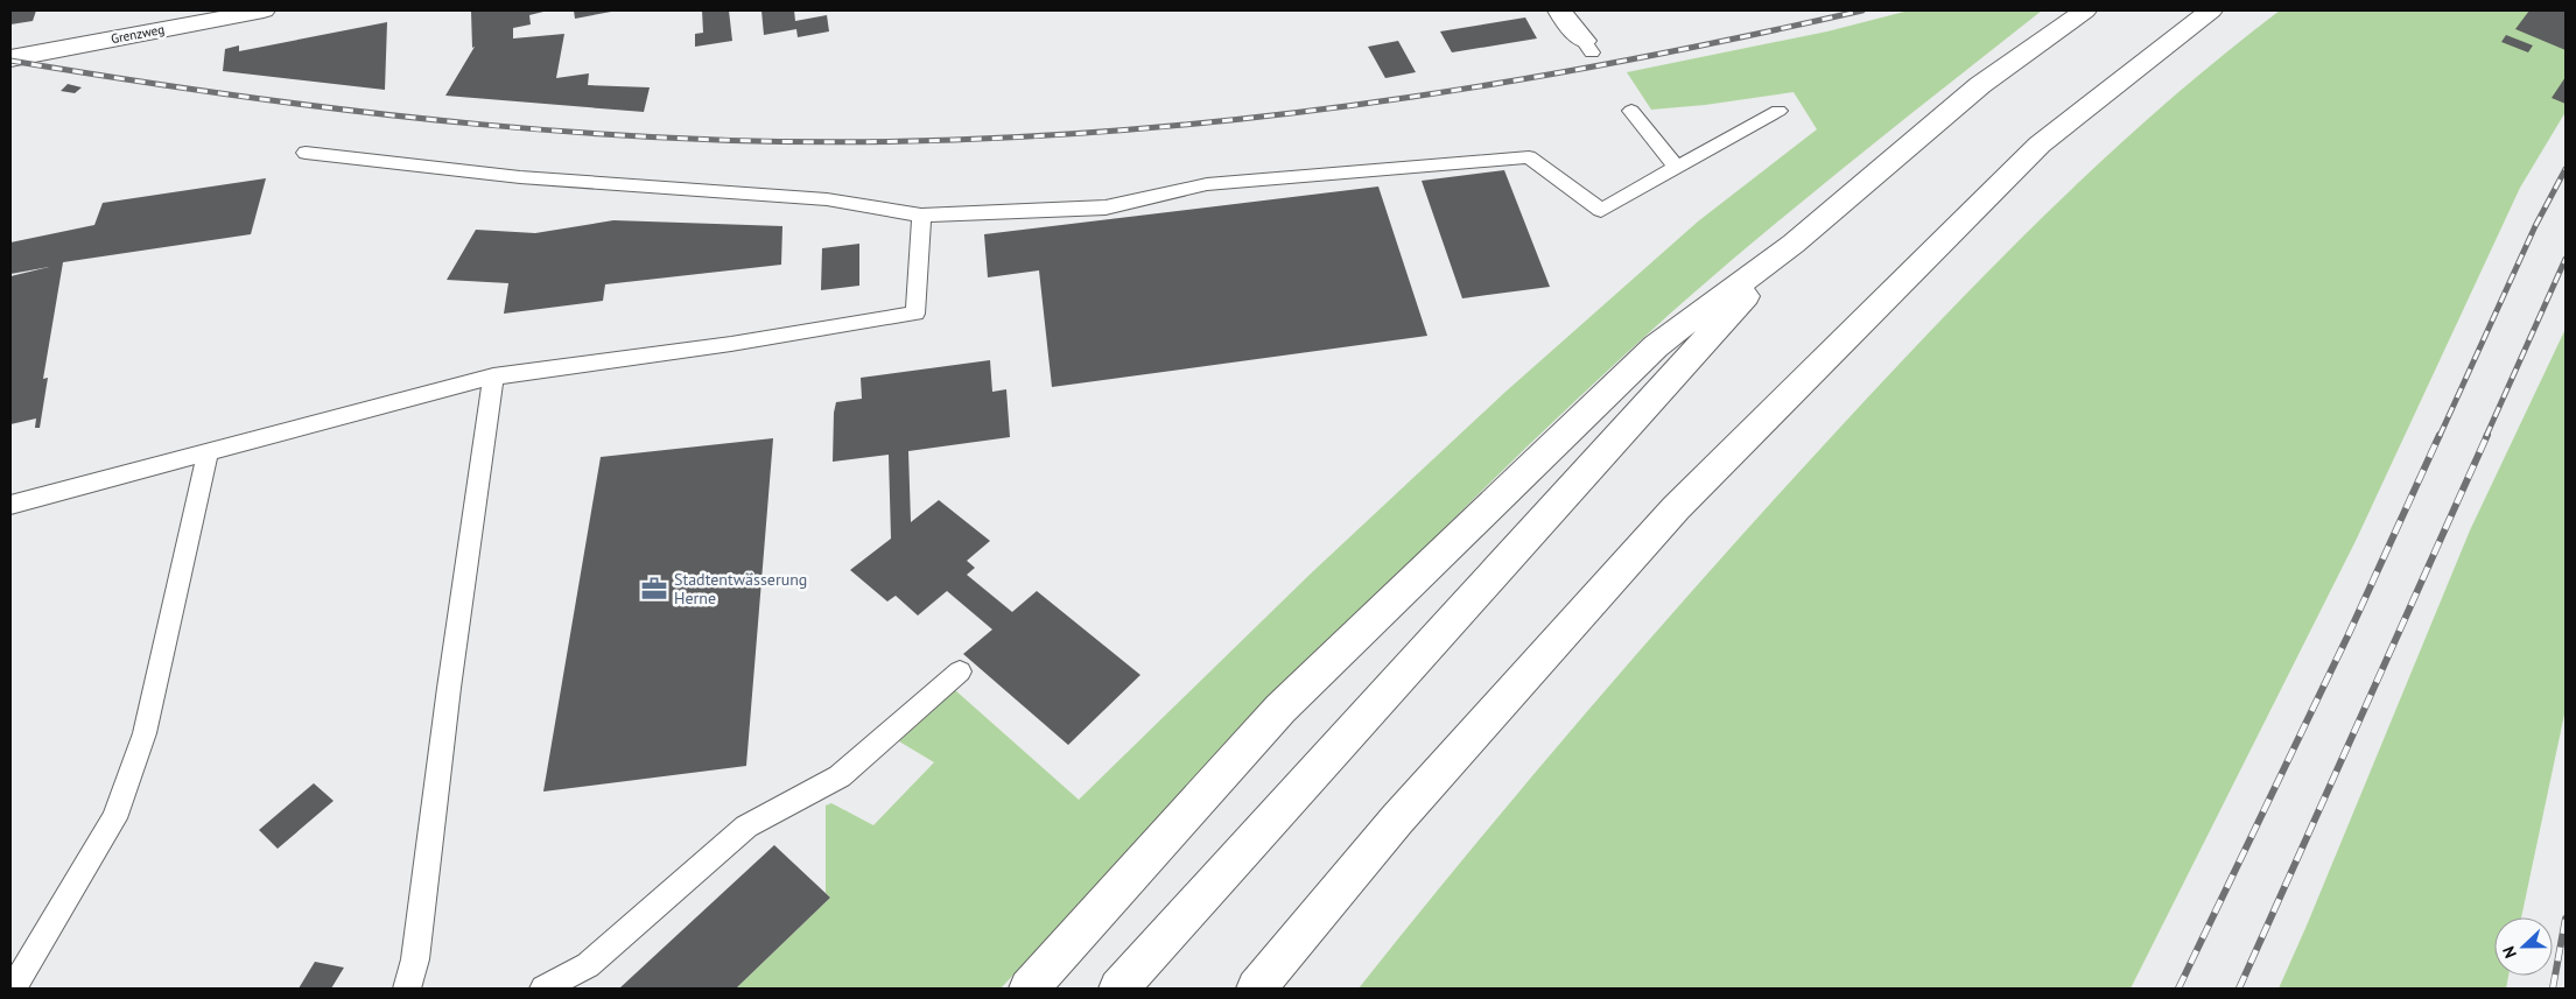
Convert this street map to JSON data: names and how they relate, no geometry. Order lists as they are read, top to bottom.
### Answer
{
  "streets": {
    "main road": ["Grenzweg"]
  },
  "places": {
    "office": ["Stadtentwässerung Herne"]
  },
  "north": "left"
}
